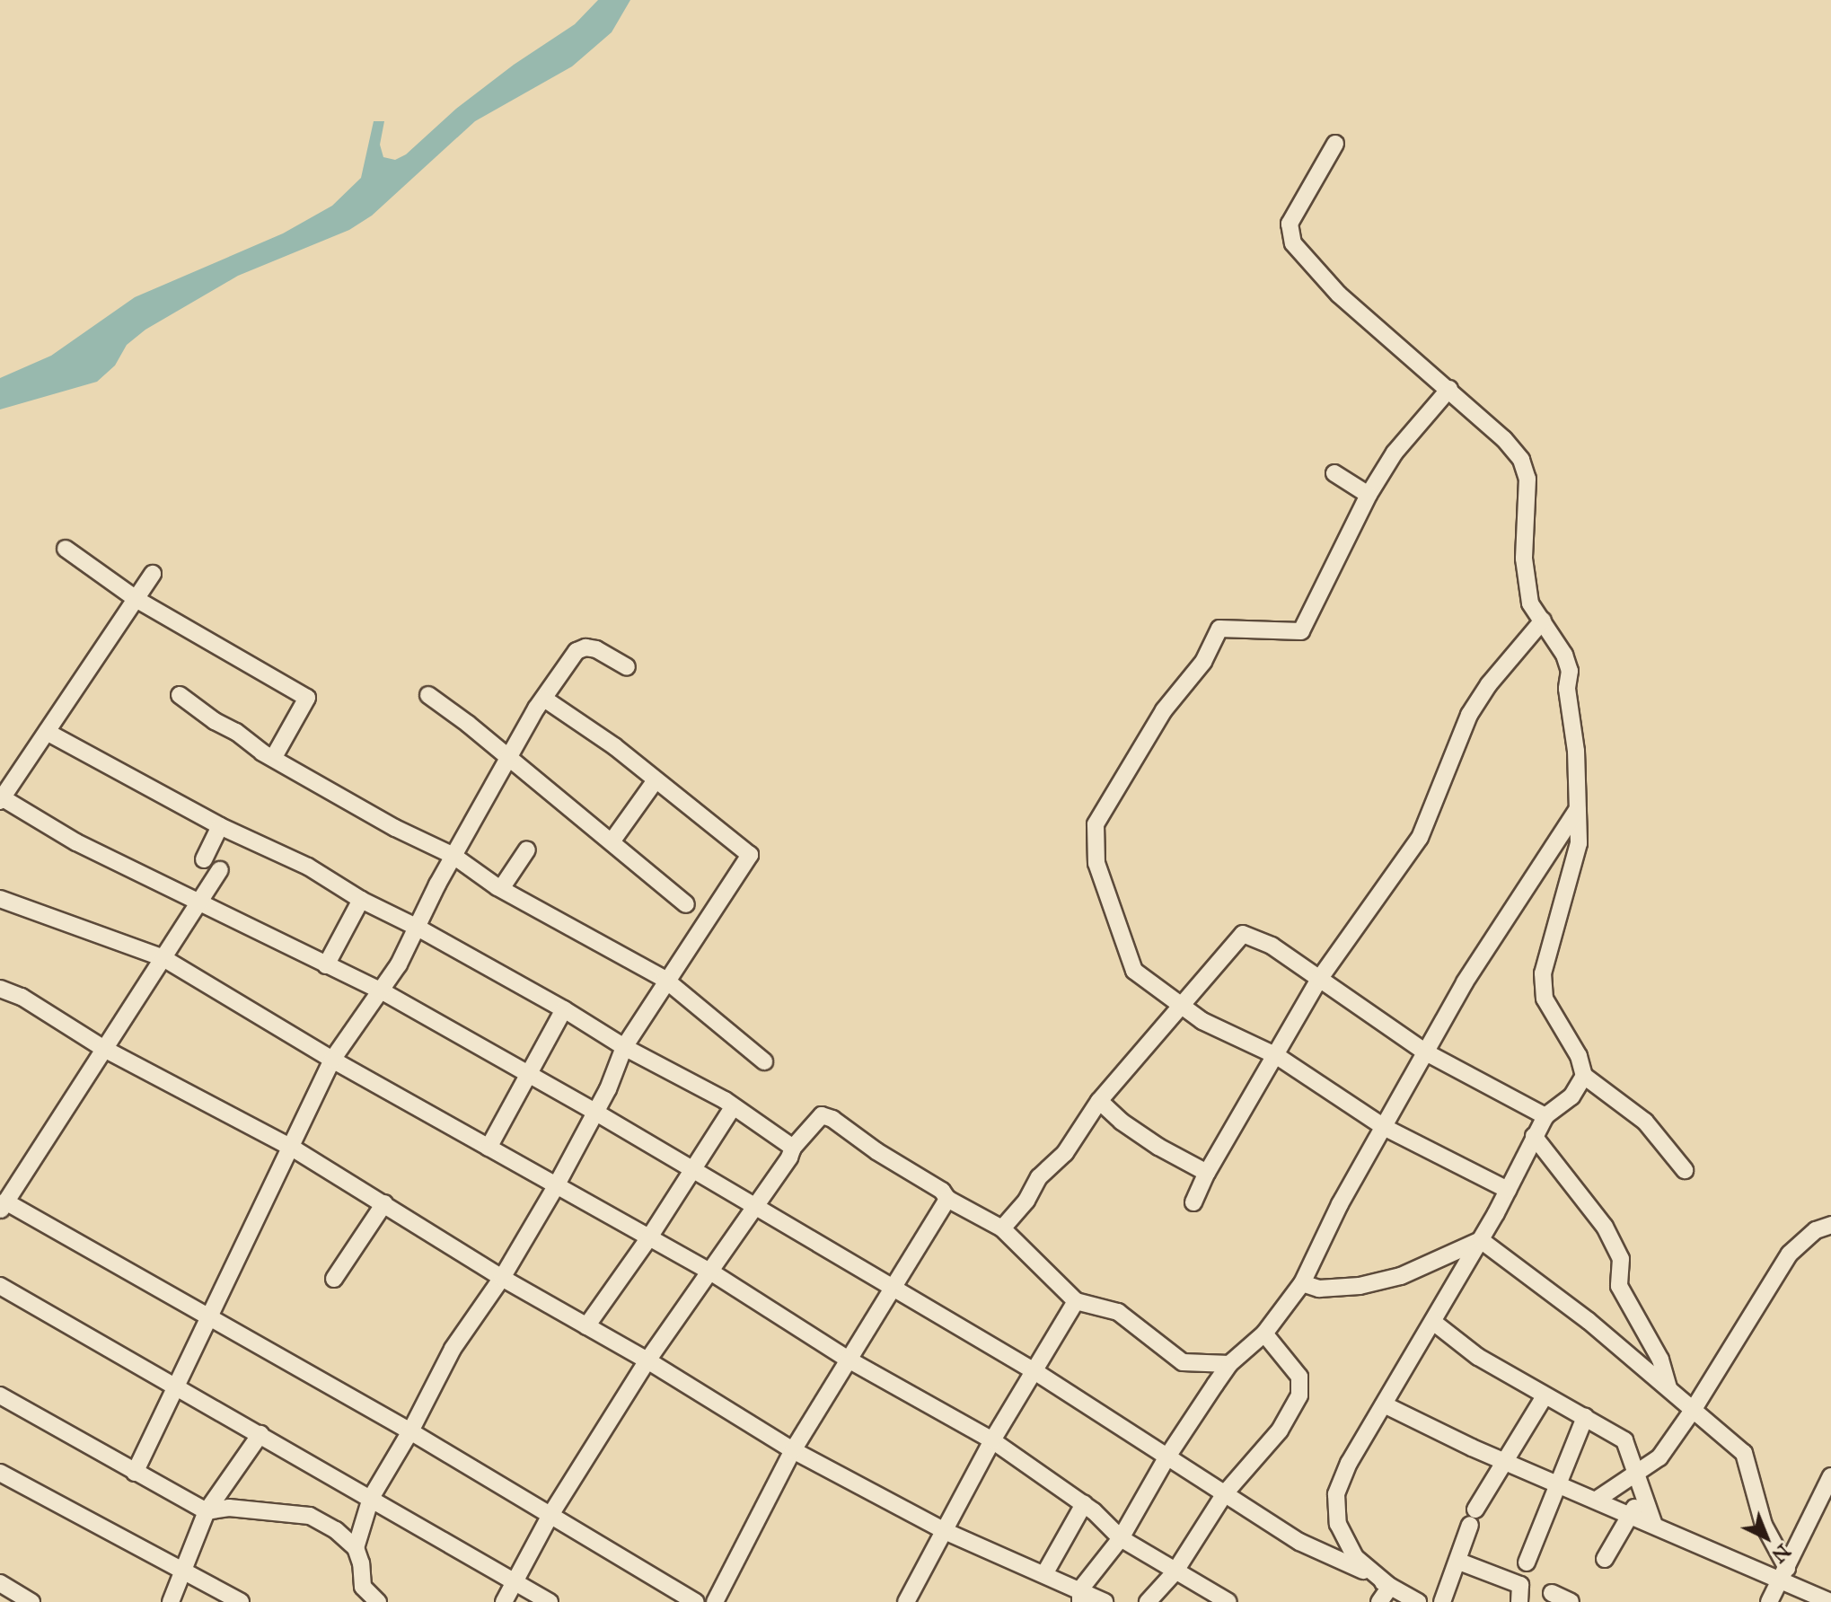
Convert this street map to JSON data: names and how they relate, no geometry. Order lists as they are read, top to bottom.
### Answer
{
  "north": "bottom right"
}
